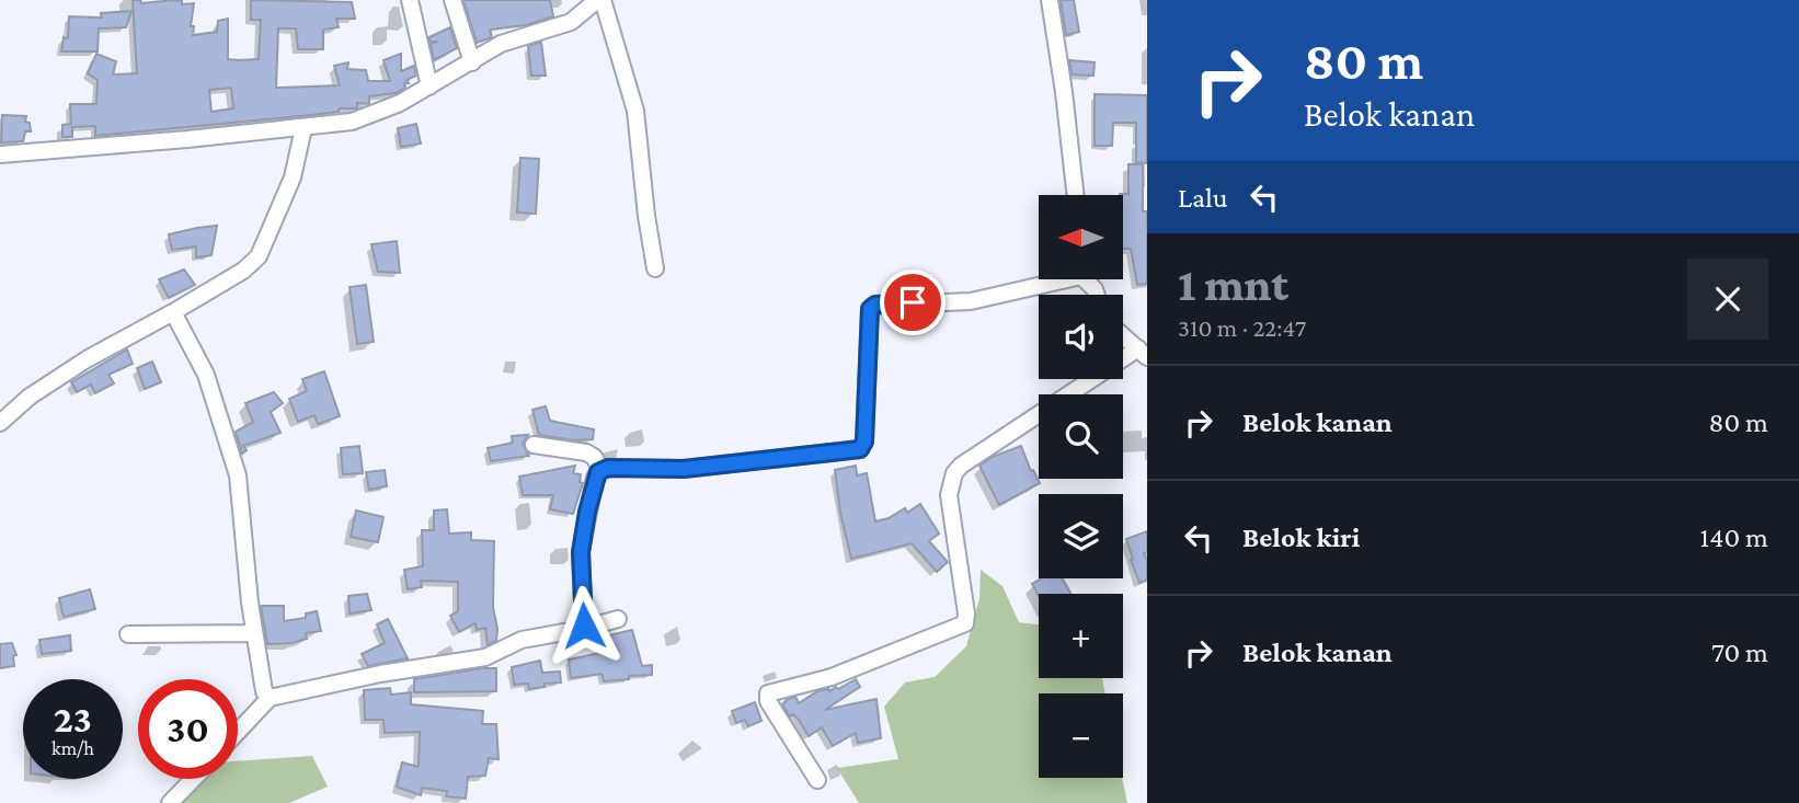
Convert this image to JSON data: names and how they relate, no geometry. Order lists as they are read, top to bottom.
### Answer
{
  "north": "left",
  "page": {
    "turn": ["80 m", "Belok kanan"],
    "then": "Lalu",
    "map_buttons": ["+", "−"],
    "heading": ["1 mnt", "310 m · 22:47"],
    "list": [
      {
        "name": "Belok kanan",
        "value": "80 m"
      },
      {
        "name": "Belok kiri",
        "value": "140 m"
      },
      {
        "name": "Belok kanan",
        "value": "70 m"
      }
    ],
    "speed": "23 km/h",
    "limit": "30"
  }
}
